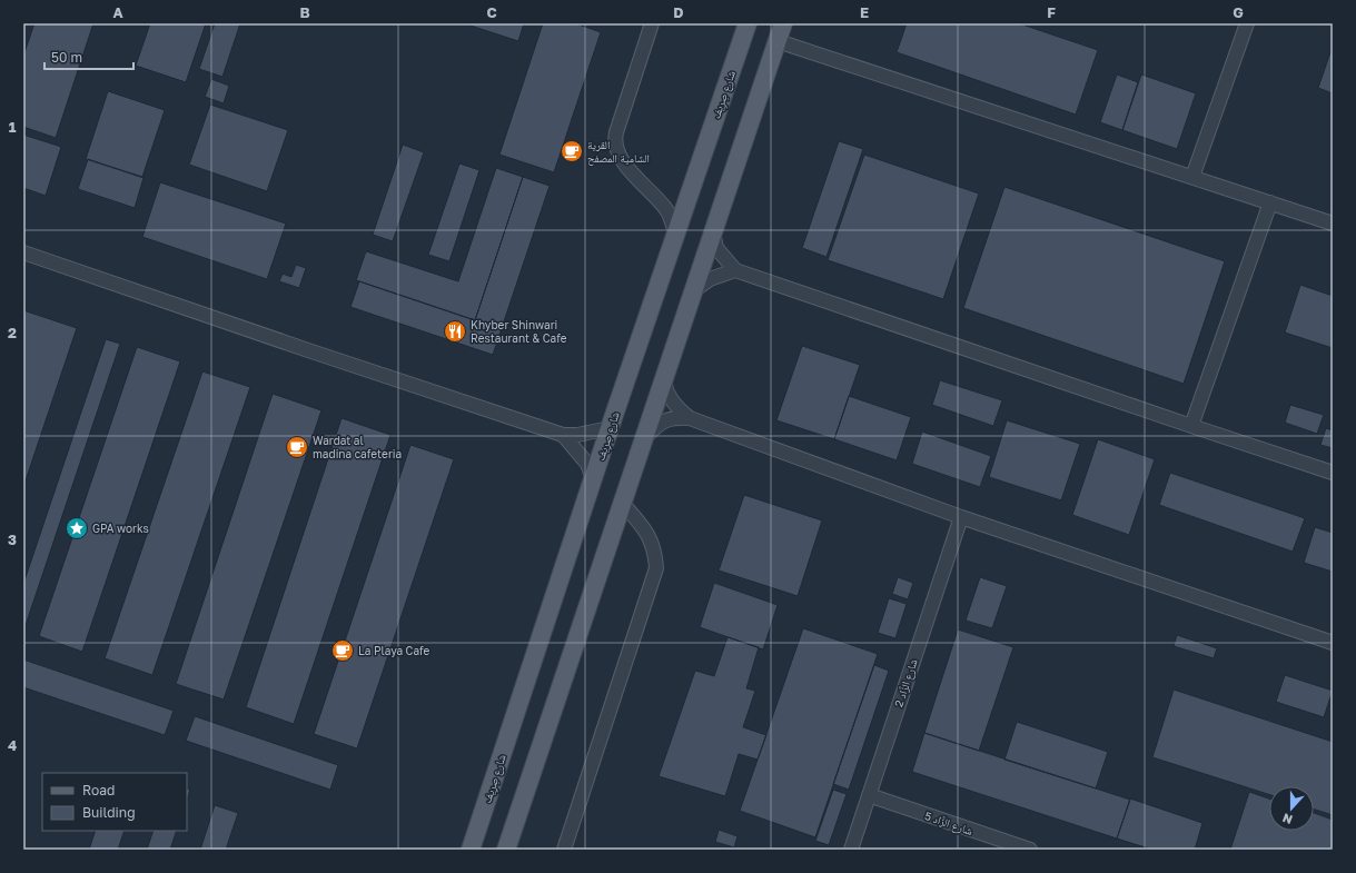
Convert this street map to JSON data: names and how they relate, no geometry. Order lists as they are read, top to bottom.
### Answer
{
  "streets": {
    "main road": ["شارع صِرِيف"],
    "street": ["شارع الزَّاد 2", "شارع الزَّاد 5"]
  },
  "crossings": [
    ["شارع الزَّاد 2", "شارع الزَّاد 5"]
  ],
  "places": {
    "cafe": ["القرية الشامية المصفح", "Wardat al madina cafeteria", "La Playa Cafe"],
    "restaurant": ["Khyber Shinwari Restaurant & Cafe"],
    "place": ["GPA works"]
  },
  "legend": ["Road", "Building"],
  "scale_bar": "50 m",
  "north": "bottom",
  "grid": {
    "columns": [
      "A",
      "B",
      "C",
      "D",
      "E",
      "F",
      "G"
    ],
    "rows": [
      "1",
      "2",
      "3",
      "4"
    ]
  }
}
